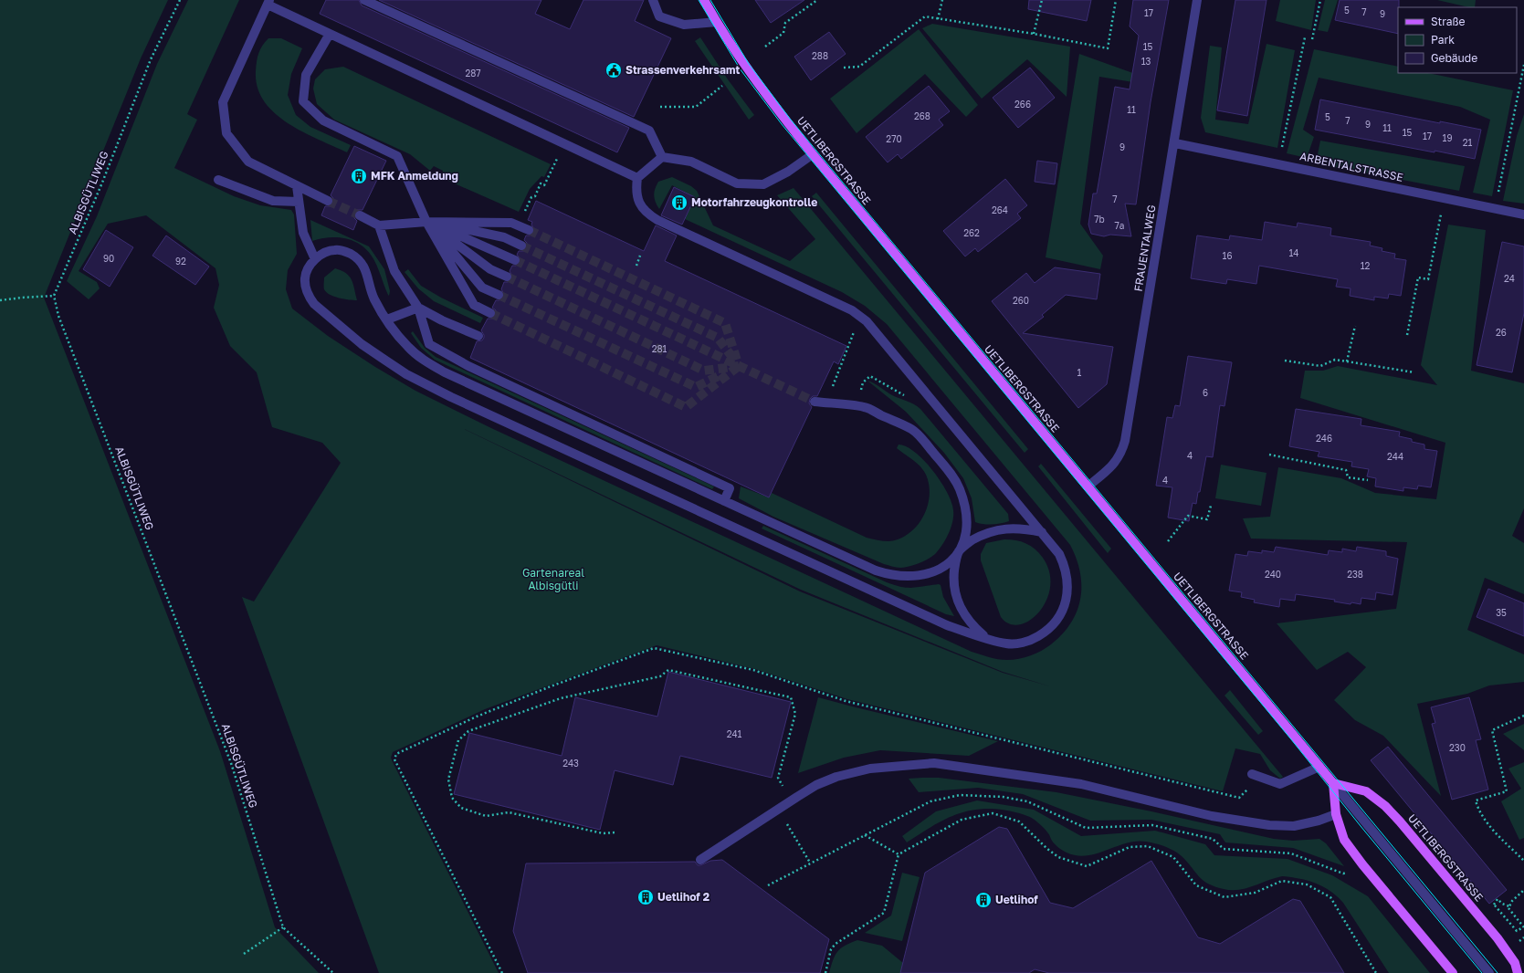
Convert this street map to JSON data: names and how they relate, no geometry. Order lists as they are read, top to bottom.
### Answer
{
  "streets": {
    "main road": ["UETLIBERGSTRASSE"],
    "street": ["ARBENTALSTRASSE", "FRAUENTALWEG"],
    "path": ["ALBISGÜTLIWEG"]
  },
  "crossings": [
    ["UETLIBERGSTRASSE", "FRAUENTALWEG"],
    ["ARBENTALSTRASSE", "FRAUENTALWEG"]
  ],
  "parks": ["Gartenareal Albisgütli"],
  "places": {
    "public building": ["Strassenverkehrsamt"],
    "building": [
      "MFK Anmeldung",
      "Motorfahrzeugkontrolle",
      "Uetlihof 2",
      "Uetlihof"
    ]
  },
  "house_numbers": [
    "5",
    "7",
    "17",
    "9",
    "15",
    "288",
    "13",
    "287",
    "266",
    "11",
    "268",
    "5",
    "7",
    "9",
    "11",
    "15",
    "17",
    "19",
    "270",
    "21",
    "9",
    "7",
    "264",
    "7b",
    "7a",
    "262",
    "14",
    "16",
    "90",
    "92",
    "12",
    "24",
    "260",
    "26",
    "281",
    "1",
    "6",
    "246",
    "4",
    "244",
    "4",
    "240",
    "238",
    "35",
    "241",
    "230",
    "243"
  ],
  "legend": ["Straße", "Park", "Gebäude"]
}
